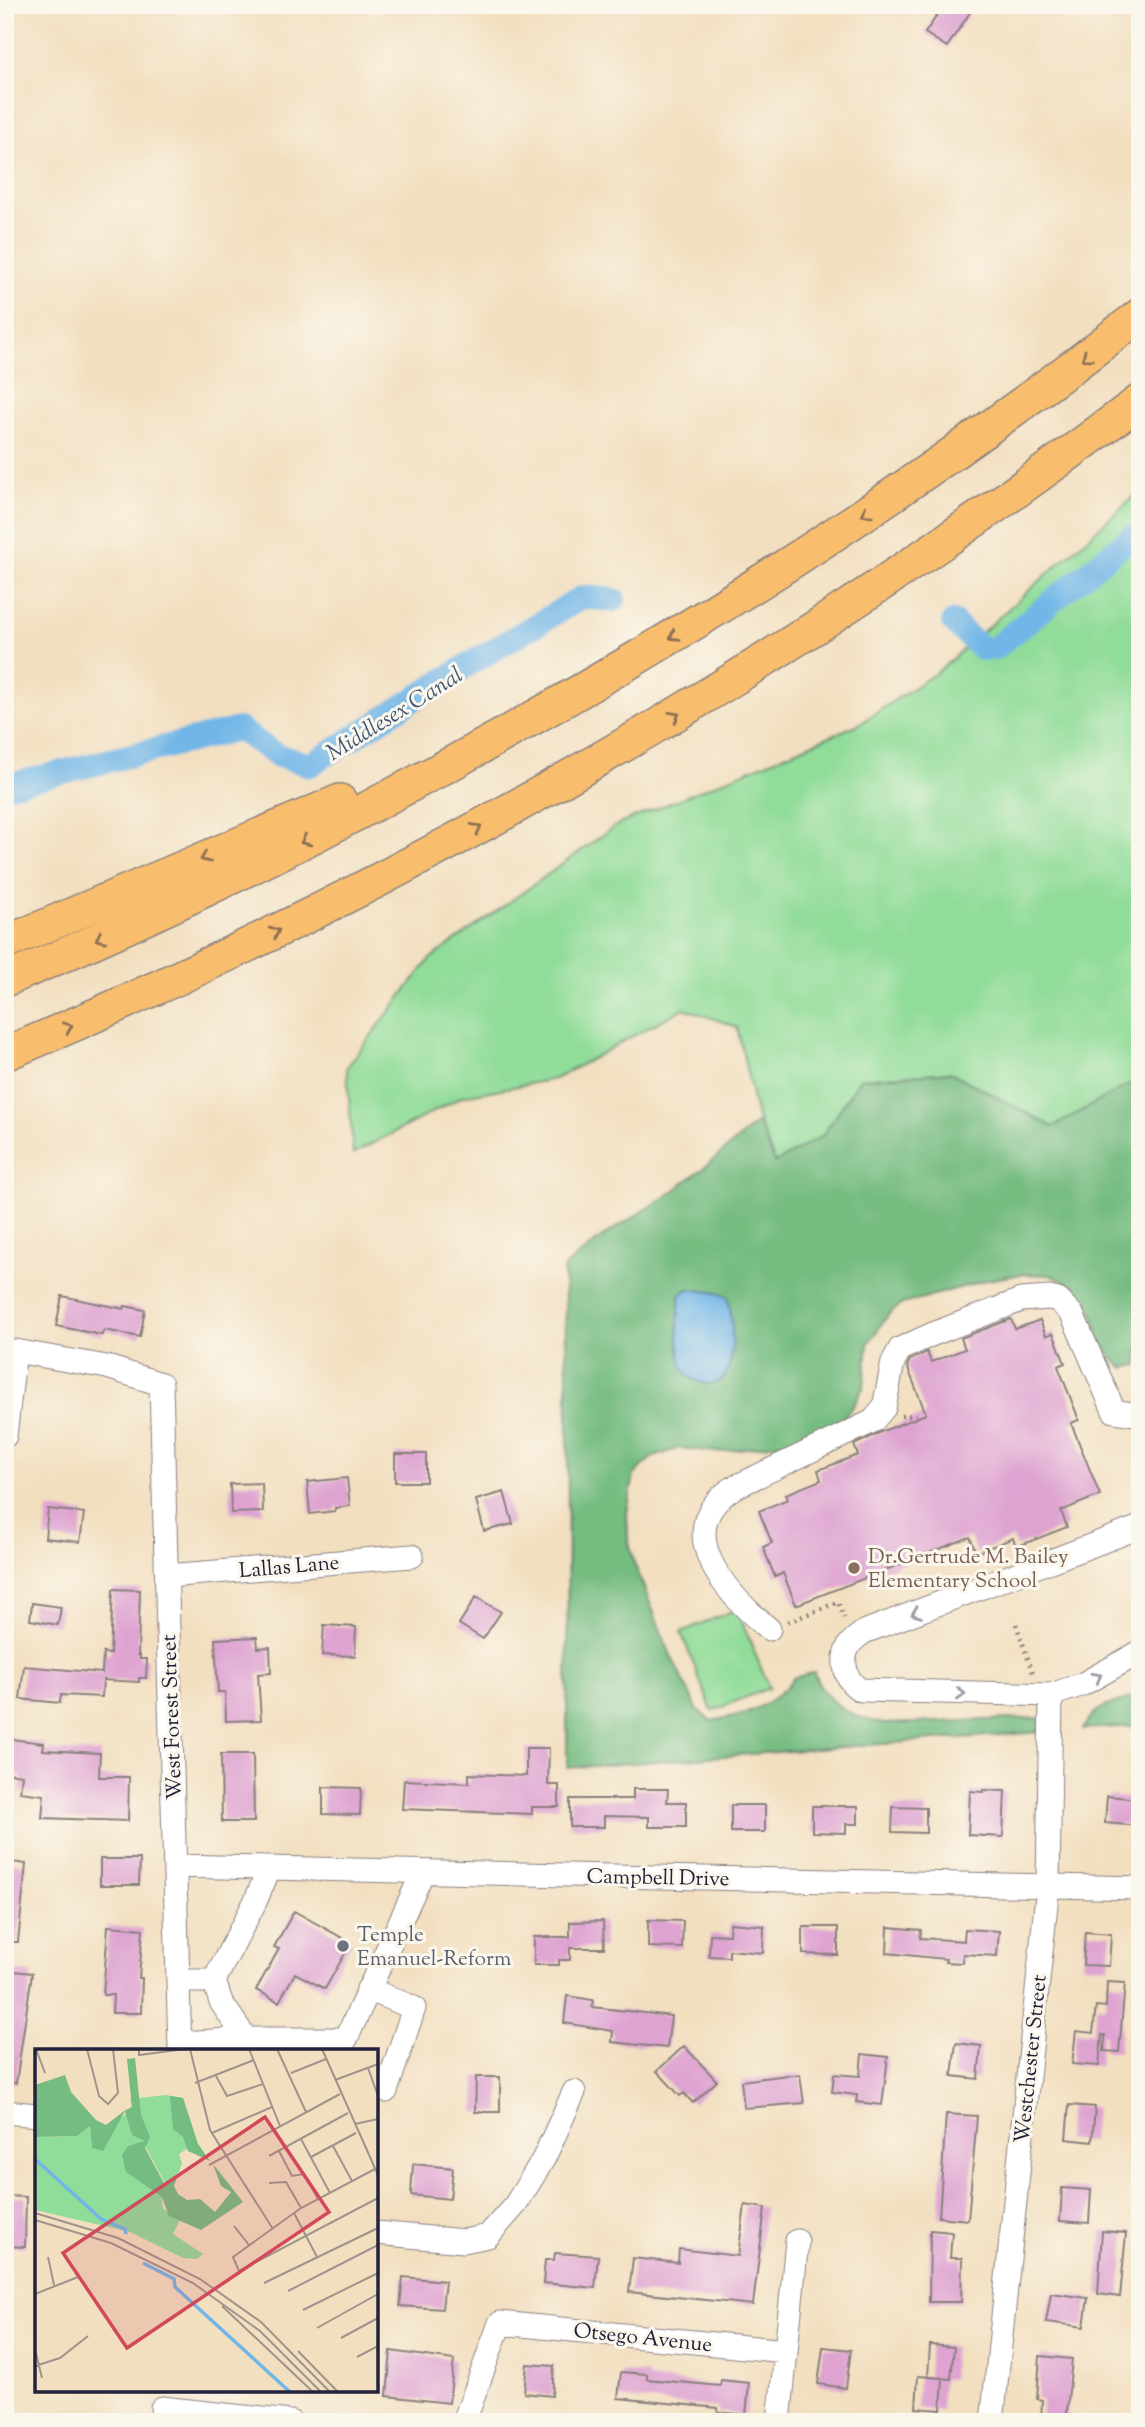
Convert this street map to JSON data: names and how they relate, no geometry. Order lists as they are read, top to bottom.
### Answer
{
  "streets": {
    "street": [
      "Lallas Lane",
      "West Forest Street",
      "Campbell Drive",
      "Westchester Street",
      "Otsego Avenue"
    ]
  },
  "crossings": [
    ["Lallas Lane", "West Forest Street"],
    ["West Forest Street", "Campbell Drive"],
    ["Campbell Drive", "Westchester Street"]
  ],
  "water": ["Middlesex Canal"],
  "places": ["Dr.Gertrude M. Bailey Elementary School", "Temple Emanuel-Reform"]
}
